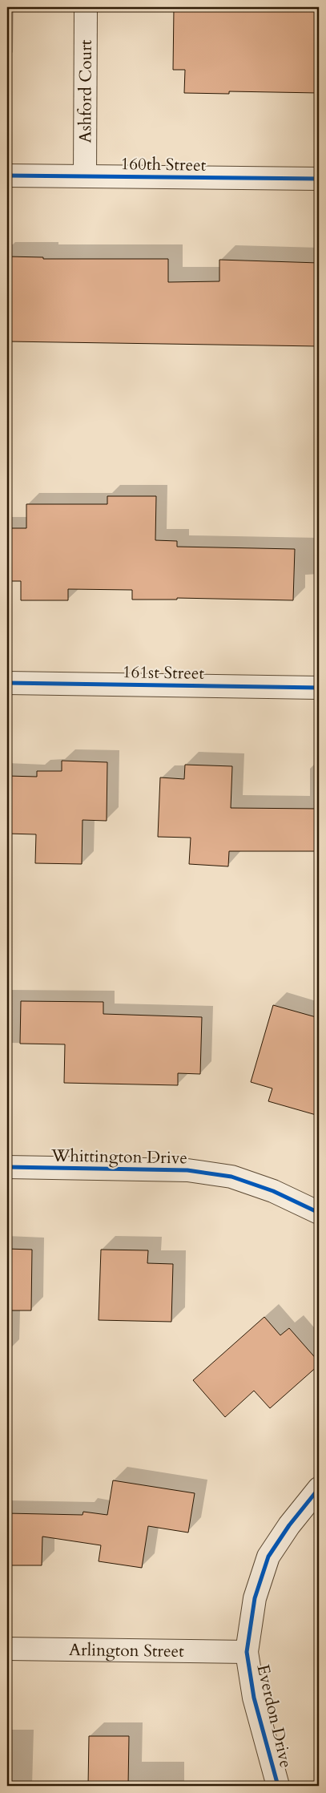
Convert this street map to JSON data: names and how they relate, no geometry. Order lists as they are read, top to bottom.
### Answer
{
  "streets": {
    "street": [
      "Ashford Court",
      "160th Street",
      "161st Street",
      "Whittington Drive",
      "Arlington Street",
      "Everdon Drive"
    ]
  },
  "crossings": [
    ["Ashford Court", "160th Street"],
    ["Arlington Street", "Everdon Drive"]
  ]
}
